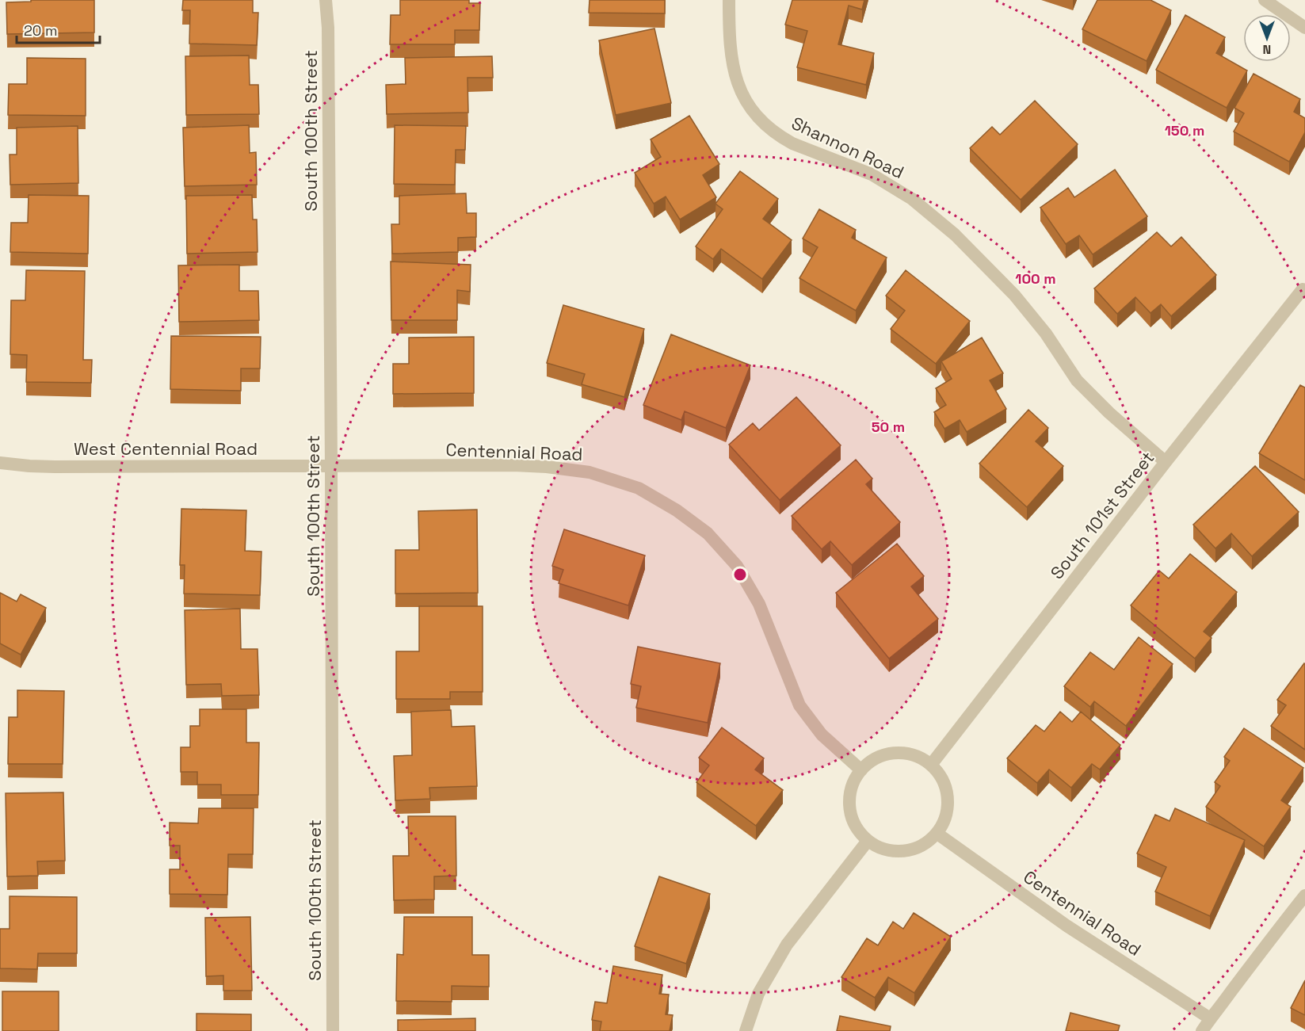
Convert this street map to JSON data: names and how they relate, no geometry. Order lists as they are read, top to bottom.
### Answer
{
  "streets": {
    "street": [
      "South 100th Street",
      "Shannon Road",
      "West Centennial Road",
      "Centennial Road",
      "South 101st Street"
    ]
  },
  "crossings": [
    ["South 100th Street", "West Centennial Road"],
    ["South 100th Street", "Centennial Road"],
    ["Shannon Road", "South 101st Street"],
    ["West Centennial Road", "Centennial Road"],
    ["Centennial Road", "South 101st Street"]
  ],
  "scale_bar": "20 m",
  "north": "bottom",
  "rings": ["150 m", "100 m", "50 m"]
}
